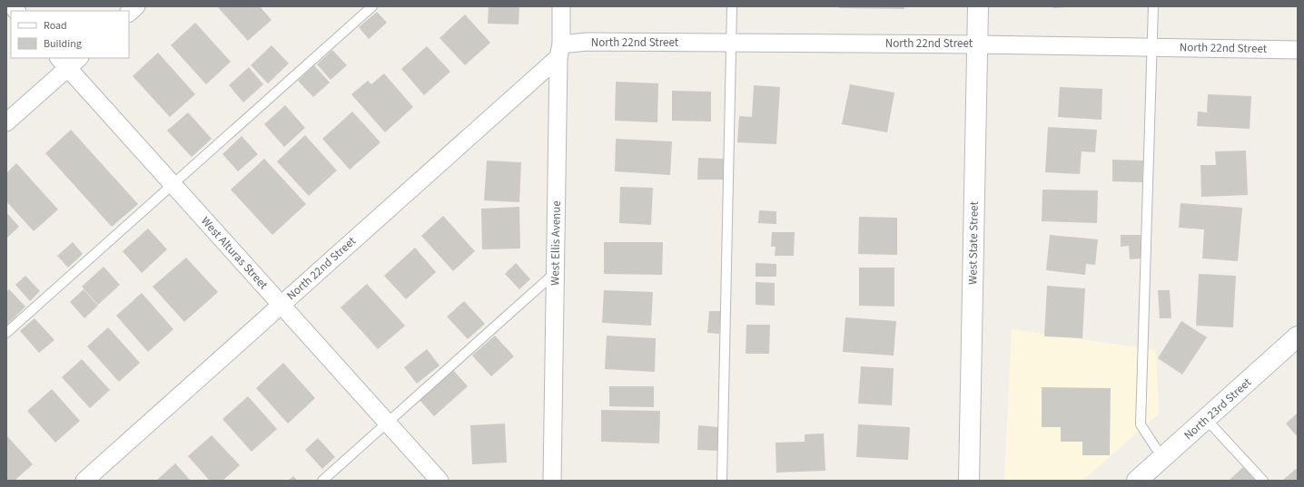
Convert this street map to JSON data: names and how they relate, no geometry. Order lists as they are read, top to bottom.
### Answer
{
  "streets": {
    "main road": ["West State Street", "North 23rd Street"],
    "street": ["North 22nd Street", "West Ellis Avenue", "West Alturas Street"]
  },
  "crossings": [
    ["North 22nd Street", "West Ellis Avenue"],
    ["North 22nd Street", "West State Street"],
    ["North 22nd Street", "West Alturas Street"]
  ],
  "legend": ["Road", "Building"]
}
